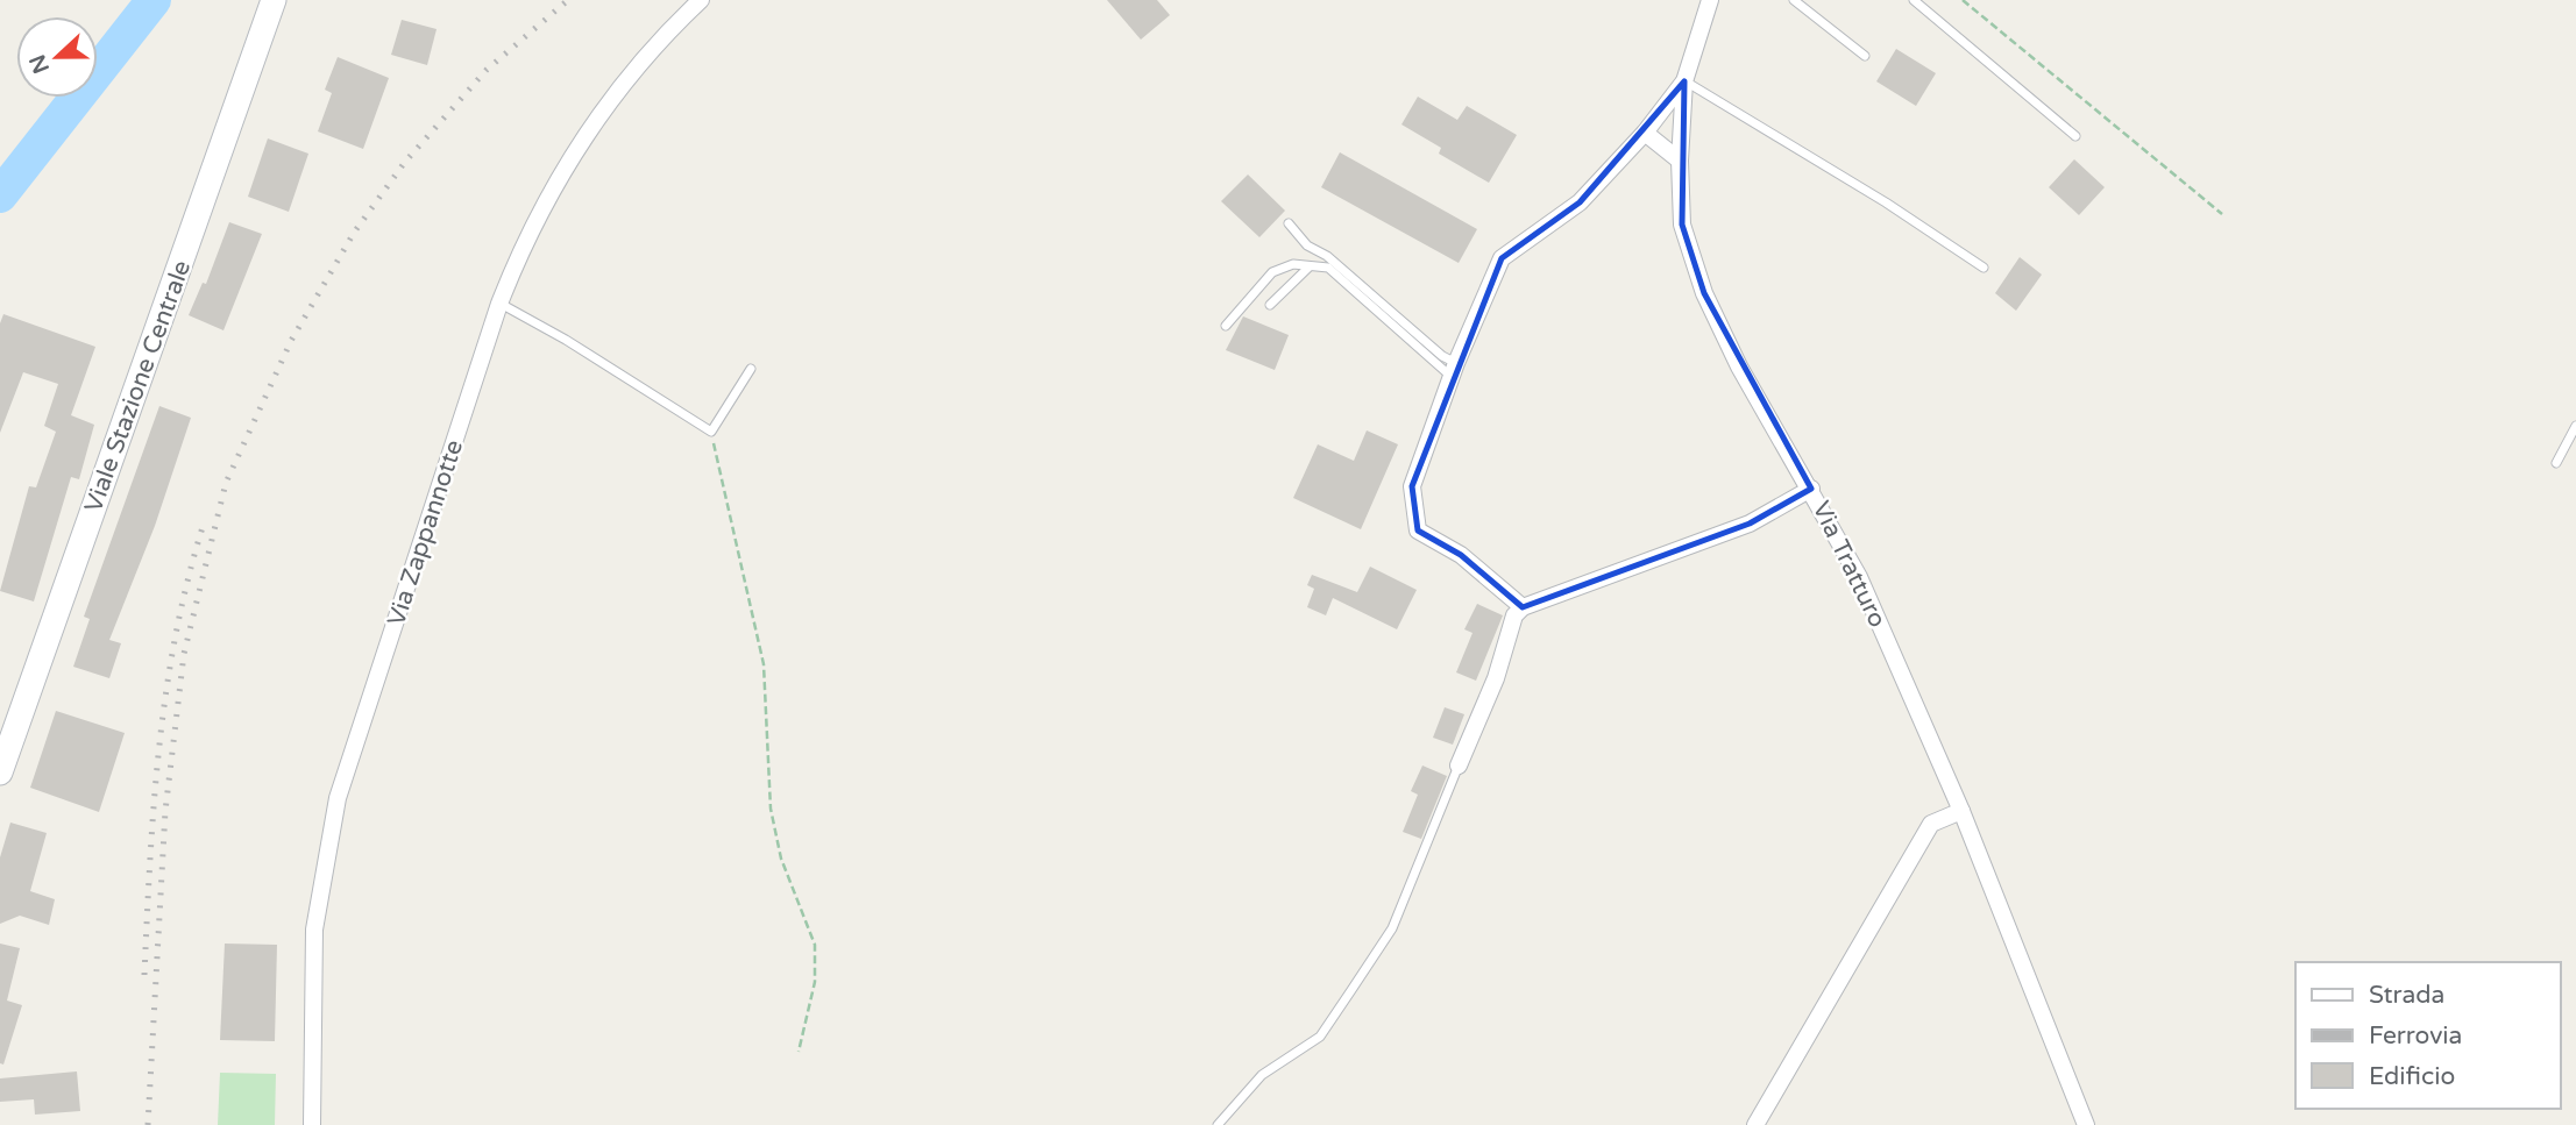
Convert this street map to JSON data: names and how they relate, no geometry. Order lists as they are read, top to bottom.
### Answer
{
  "streets": {
    "main road": ["Viale Stazione Centrale"],
    "street": ["Via Zappannotte", "Via Tratturo"]
  },
  "legend": ["Strada", "Ferrovia", "Edificio"],
  "north": "left"
}
